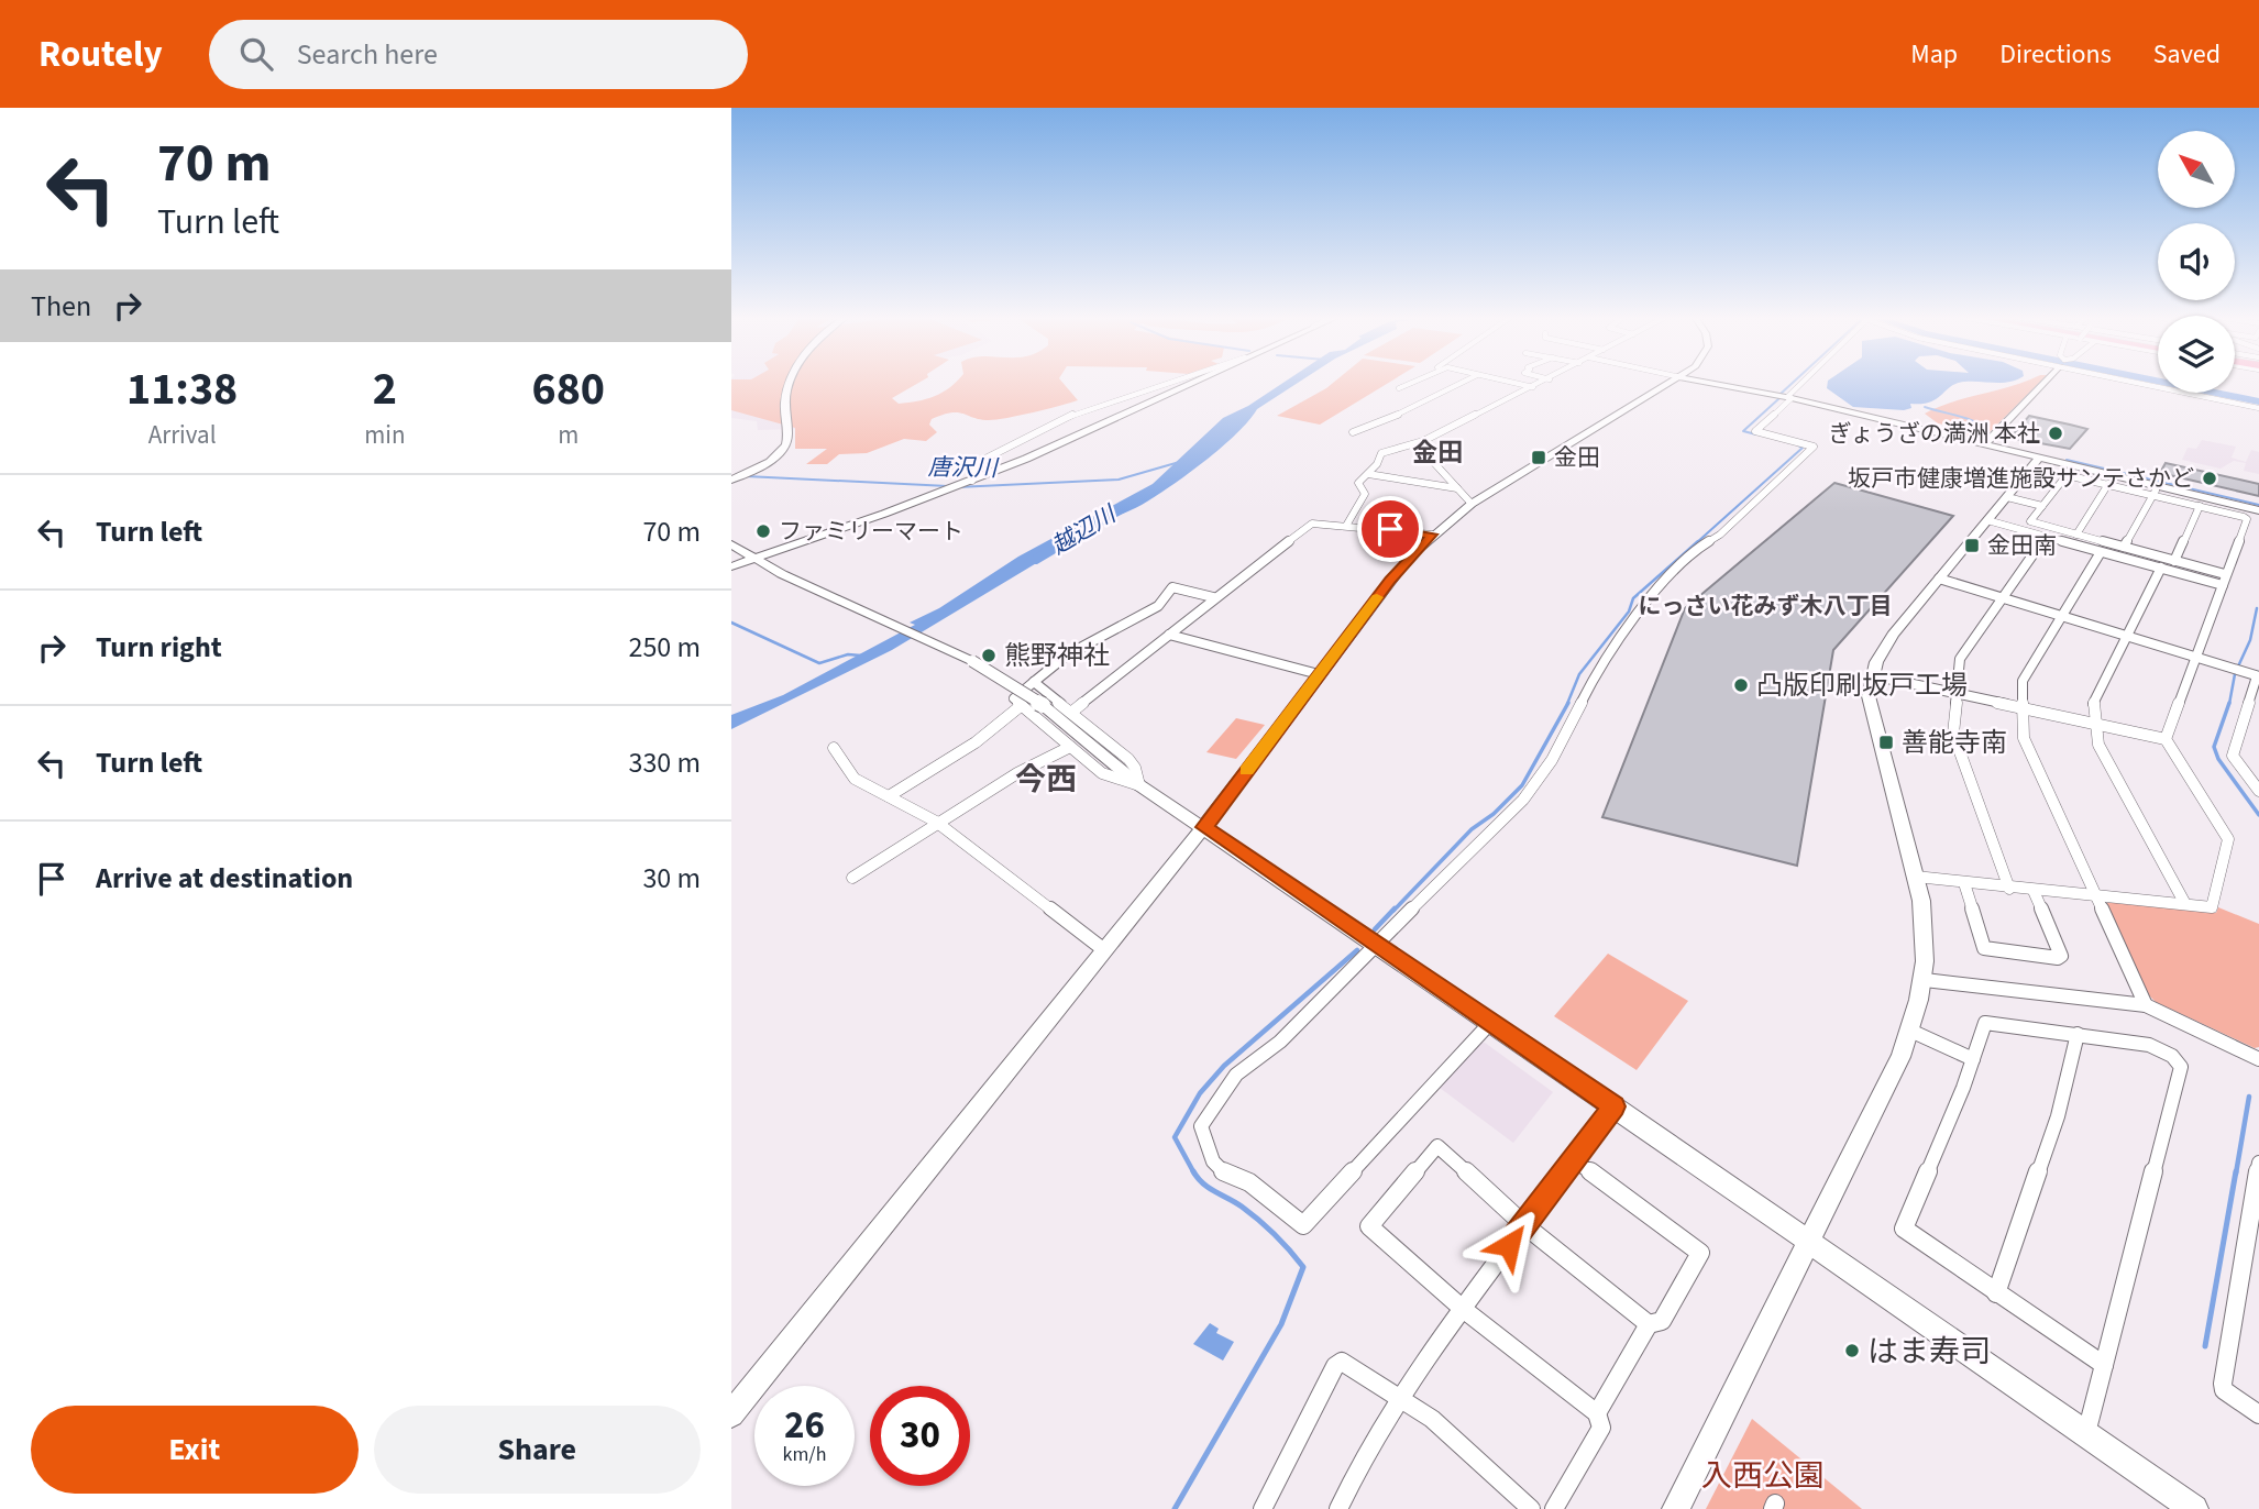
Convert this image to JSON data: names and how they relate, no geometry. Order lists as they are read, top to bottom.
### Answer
{
  "districts": ["金田", "にっさい花みず木八丁目", "今西"],
  "water": ["唐沢川", "越辺川"],
  "parks": ["入西公園"],
  "places": {
    "other": [
      "ぎょうざの満洲 本社",
      "坂戸市健康増進施設サンテさかど",
      "ファミリーマート",
      "熊野神社",
      "凸版印刷坂戸工場",
      "はま寿司"
    ],
    "transit": ["金田", "金田南", "善能寺南"]
  },
  "north": "top left",
  "page": {
    "header": "Routely",
    "search": "Search here",
    "nav": ["Map", "Directions", "Saved"],
    "turn": ["70 m", "Turn left"],
    "then": "Then",
    "eta": [
      "11:38",
      "Arrival",
      "2",
      "min",
      "680",
      "m"
    ],
    "list": [
      {
        "name": "Turn left",
        "value": "70 m"
      },
      {
        "name": "Turn right",
        "value": "250 m"
      },
      {
        "name": "Turn left",
        "value": "330 m"
      },
      {
        "name": "Arrive at destination",
        "value": "30 m"
      }
    ],
    "speed": "26 km/h",
    "limit": "30",
    "buttons": ["Exit", "Share"]
  }
}
